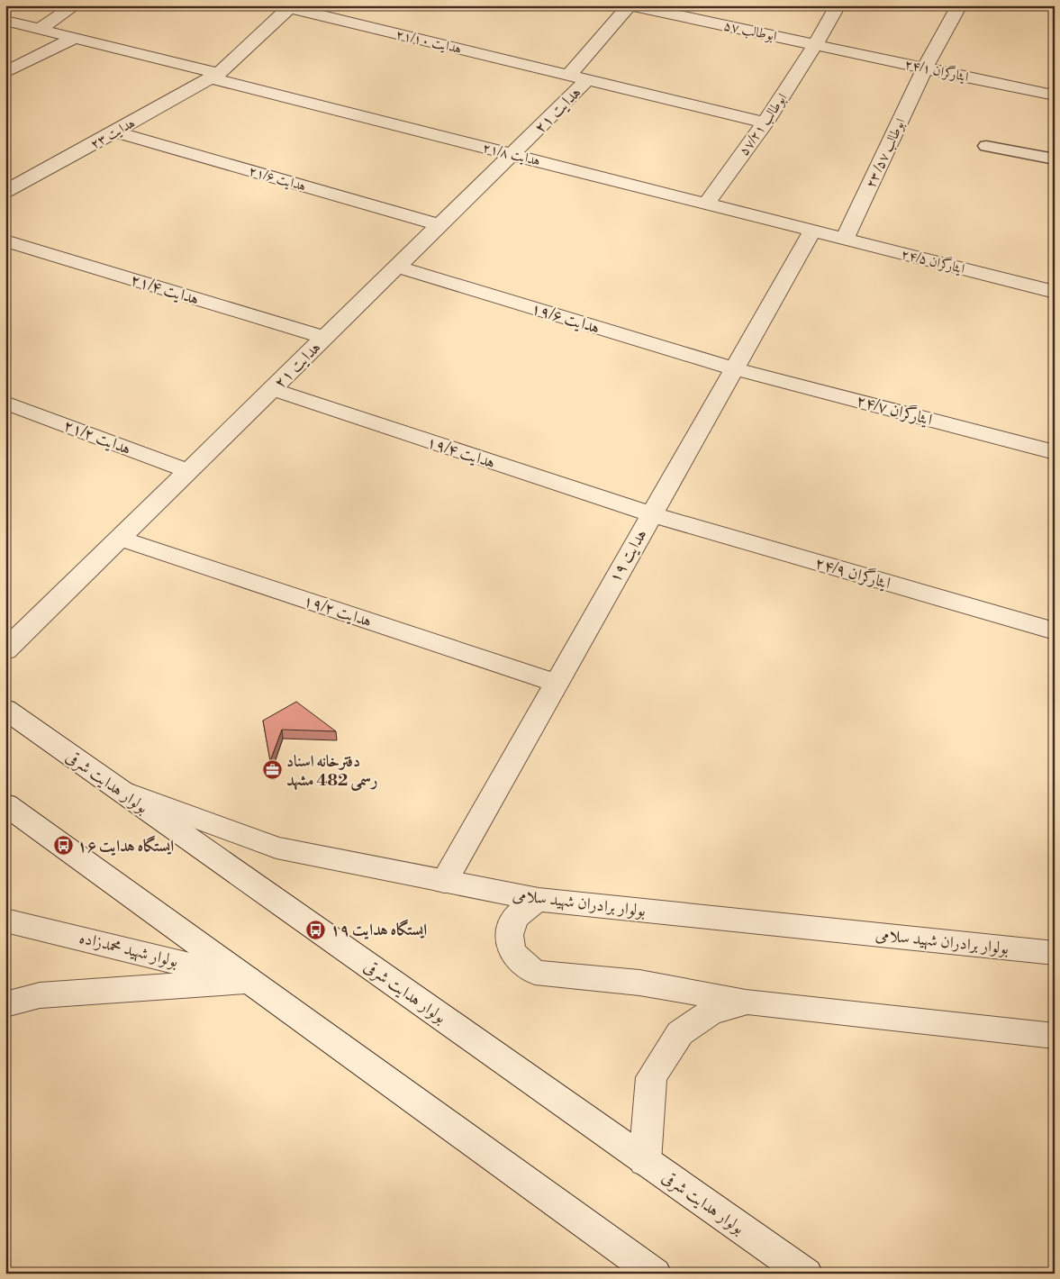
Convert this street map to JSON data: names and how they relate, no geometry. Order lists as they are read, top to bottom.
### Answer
{
  "streets": {
    "street": [
      "ابوطالب ۵۷",
      "هدایت ۲۱/۱۰",
      "ایثارگران ۲۴/۱",
      "هدایت ۲۱",
      "ابوطالب ۵۷/۲۱",
      "هدایت ۲۳",
      "ابوطالب ۵۷/ ۲۳",
      "هدایت ۲۱/۸",
      "هدایت ۲۱/۶",
      "ایثارگران ۲۴/۵",
      "هدایت ۲۱/۴",
      "هدایت ۱۹/۶",
      "ایثارگران ۲۴/۷",
      "هدایت ۲۱/۲",
      "هدایت ۱۹/۴",
      "هدایت ۱۹",
      "ایثارگران ۲۴/۹",
      "هدایت ۱۹/۲",
      "بولوار هدایت شرقی",
      "بولوار برادران شهید سلامی",
      "بولوار شهید محمدزاده"
    ]
  },
  "crossings": [
    ["ابوطالب ۵۷", "ایثارگران ۲۴/۱"],
    ["ابوطالب ۵۷", "هدایت ۲۱"],
    ["ابوطالب ۵۷", "ابوطالب ۵۷/۲۱"],
    ["هدایت ۲۱/۱۰", "هدایت ۲۱"],
    ["هدایت ۲۱/۱۰", "ابوطالب ۵۷/۲۱"],
    ["هدایت ۲۱/۱۰", "هدایت ۲۳"],
    ["ایثارگران ۲۴/۱", "ابوطالب ۵۷/۲۱"],
    ["ایثارگران ۲۴/۱", "ابوطالب ۵۷/ ۲۳"],
    ["هدایت ۲۱", "هدایت ۲۱/۸"],
    ["هدایت ۲۱", "هدایت ۲۱/۶"],
    ["هدایت ۲۱", "هدایت ۲۱/۴"],
    ["هدایت ۲۱", "هدایت ۱۹/۶"],
    ["هدایت ۲۱", "هدایت ۲۱/۲"],
    ["هدایت ۲۱", "هدایت ۱۹/۴"],
    ["هدایت ۲۱", "هدایت ۱۹/۲"],
    ["ابوطالب ۵۷/۲۱", "هدایت ۲۱/۸"],
    ["هدایت ۲۳", "هدایت ۲۱/۸"],
    ["هدایت ۲۳", "هدایت ۲۱/۶"],
    ["ابوطالب ۵۷/ ۲۳", "ایثارگران ۲۴/۵"],
    ["هدایت ۲۱/۸", "ایثارگران ۲۴/۵"],
    ["هدایت ۲۱/۸", "هدایت ۱۹"],
    ["ایثارگران ۲۴/۵", "هدایت ۱۹"],
    ["هدایت ۱۹/۶", "ایثارگران ۲۴/۷"],
    ["هدایت ۱۹/۶", "هدایت ۱۹"],
    ["ایثارگران ۲۴/۷", "هدایت ۱۹"],
    ["هدایت ۱۹/۴", "هدایت ۱۹"],
    ["هدایت ۱۹/۴", "ایثارگران ۲۴/۹"],
    ["هدایت ۱۹", "ایثارگران ۲۴/۹"],
    ["هدایت ۱۹", "هدایت ۱۹/۲"],
    ["هدایت ۱۹", "بولوار برادران شهید سلامی"],
    ["بولوار هدایت شرقی", "بولوار برادران شهید سلامی"]
  ],
  "places": {
    "office": ["دفترخانه اسناد رسمی 482 مشهد"],
    "bus stop": ["ایستگاه هدایت ۱۶", "ایستگاه هدایت ۱۹"]
  }
}
